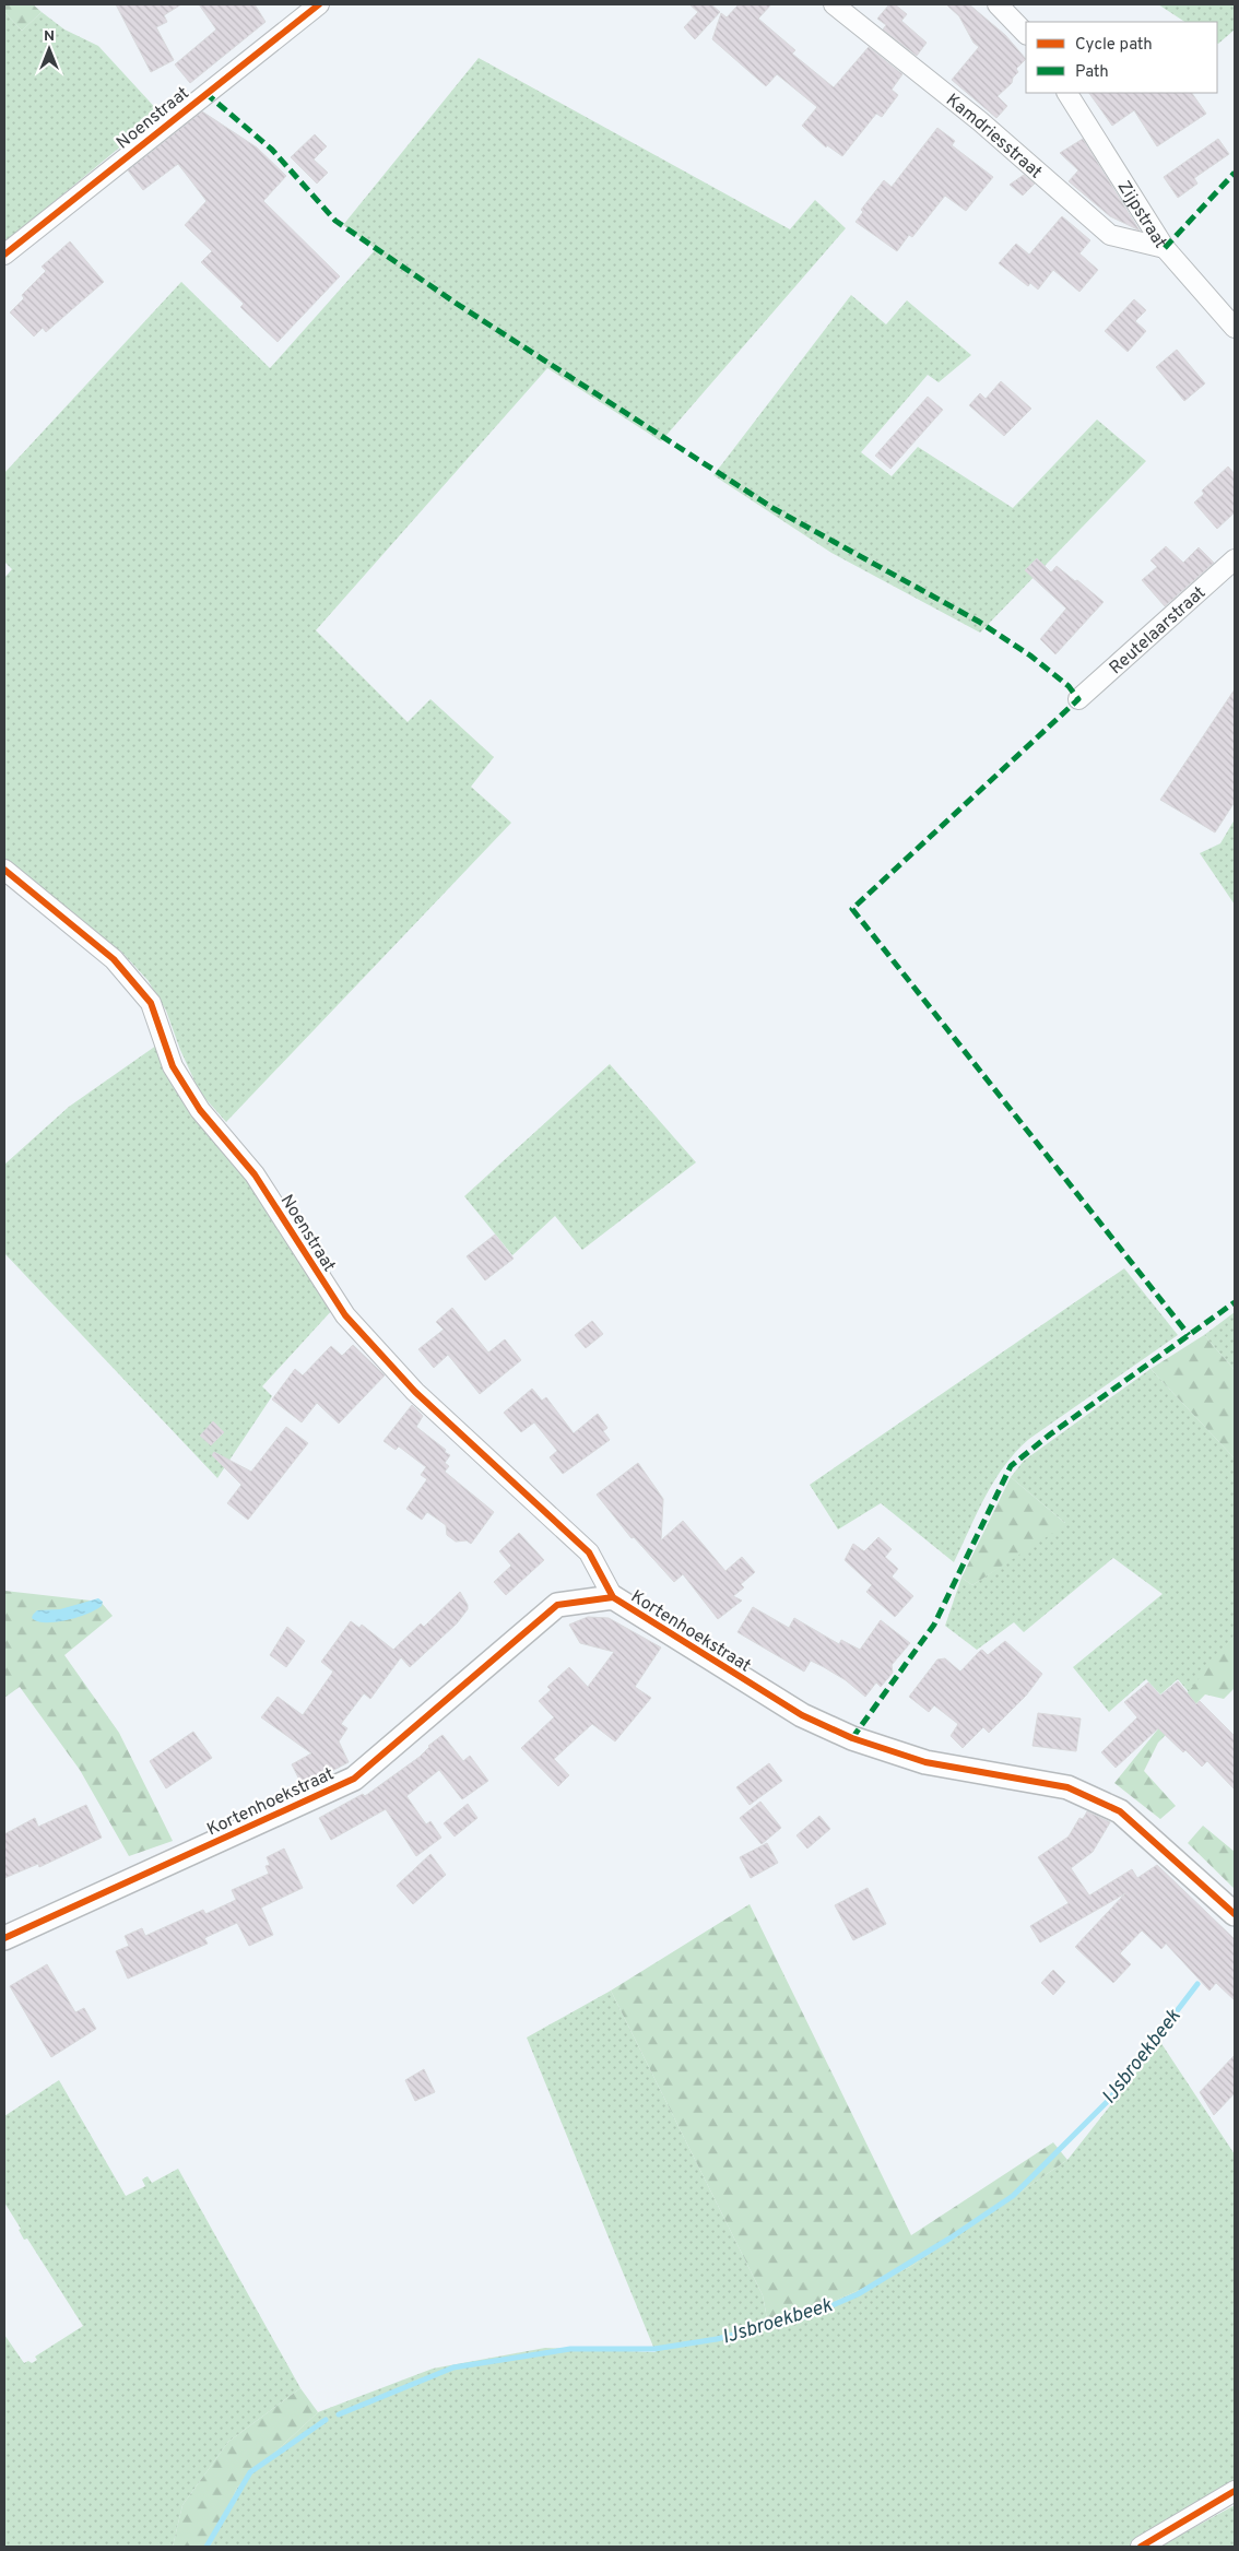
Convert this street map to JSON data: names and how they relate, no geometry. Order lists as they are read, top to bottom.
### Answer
{
  "streets": {
    "street": [
      "Noenstraat",
      "Kamdriesstraat",
      "Zijpstraat",
      "Reutelaarstraat",
      "Kortenhoekstraat"
    ]
  },
  "crossings": [
    ["Noenstraat", "Kortenhoekstraat"],
    ["Kamdriesstraat", "Zijpstraat"]
  ],
  "water": ["IJsbroekbeek"],
  "legend": ["Cycle path", "Path"],
  "north": "top"
}
